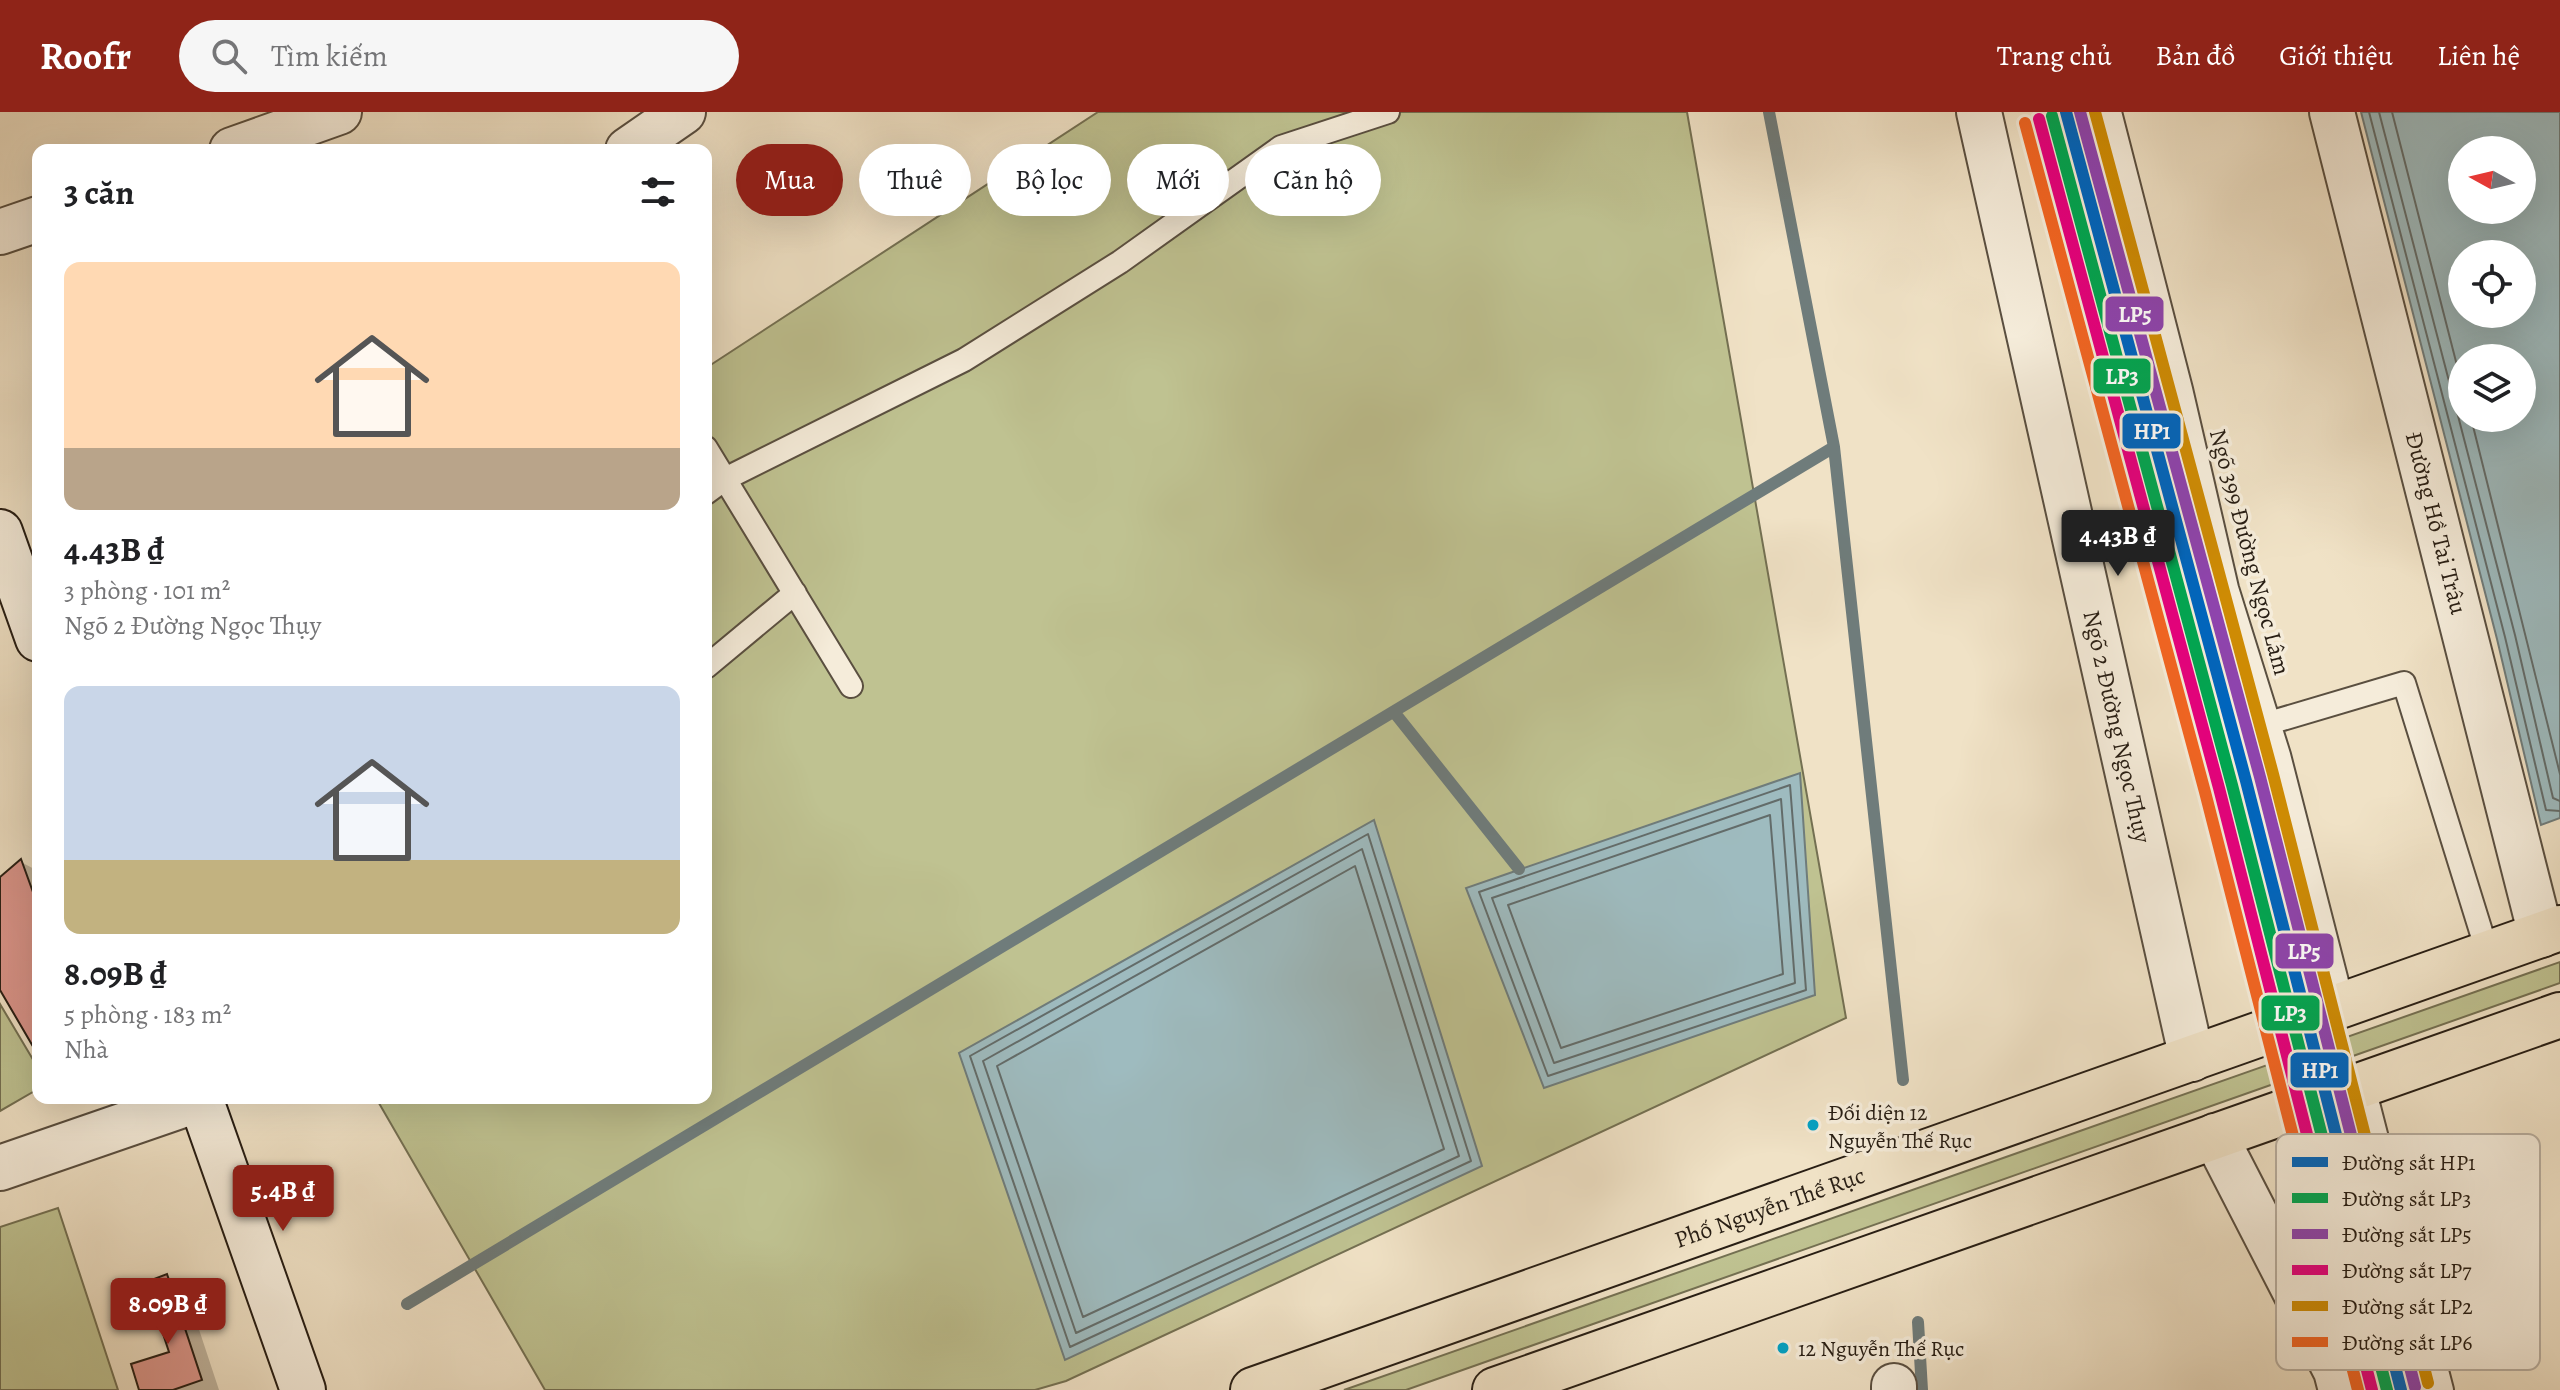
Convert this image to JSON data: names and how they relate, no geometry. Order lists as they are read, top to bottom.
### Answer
{
  "streets": {
    "main road": ["Phố Nguyễn Thế Rục"],
    "street": ["Đường Hồ Tai Trâu", "Ngõ 2 Đường Ngọc Thụy"],
    "lane": ["Ngõ 399 Đường Ngọc Lâm"]
  },
  "crossings": [
    ["Đường Hồ Tai Trâu", "Phố Nguyễn Thế Rục"],
    ["Ngõ 399 Đường Ngọc Lâm", "Phố Nguyễn Thế Rục"],
    ["Ngõ 2 Đường Ngọc Thụy", "Phố Nguyễn Thế Rục"]
  ],
  "places": ["Đối diện 12 Nguyễn Thế Rục", "12 Nguyễn Thế Rục"],
  "lines": [
    "rail line HP1",
    "rail line LP5",
    "rail line LP2",
    "rail line LP3",
    "rail line LP7",
    "rail line LP6"
  ],
  "legend": [
    "Đường sắt HP1",
    "Đường sắt LP3",
    "Đường sắt LP5",
    "Đường sắt LP7",
    "Đường sắt LP2",
    "Đường sắt LP6"
  ],
  "north": "left",
  "page": {
    "header": "Roofr",
    "search": "Tìm kiếm",
    "nav": [
      "Trang chủ",
      "Bản đồ",
      "Giới thiệu",
      "Liên hệ"
    ],
    "chip": [
      "Mua",
      "Thuê",
      "Bộ lọc",
      "Mới",
      "Căn hộ"
    ],
    "heading": "3 căn",
    "list": [
      {
        "name": "4.43B ₫",
        "note": "3 phòng · 101 m² · Ngõ 2 Đường Ngọc Thụy"
      },
      {
        "name": "8.09B ₫",
        "note": "5 phòng · 183 m² · Nhà"
      }
    ],
    "price": ["4.43B ₫", "5.4B ₫", "8.09B ₫"]
  }
}
